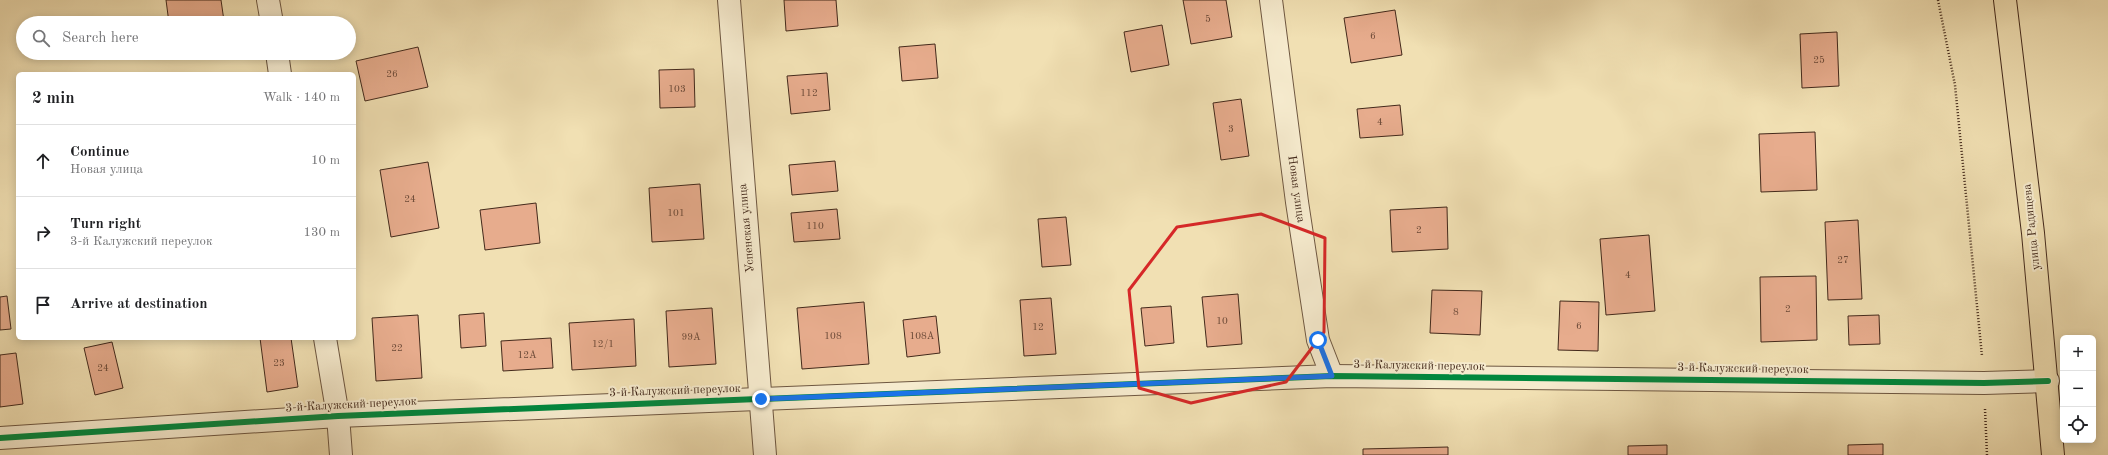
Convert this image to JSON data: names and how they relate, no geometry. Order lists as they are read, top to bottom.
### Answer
{
  "streets": {
    "main road": ["улица Радищева"],
    "street": ["Новая улица", "Успенская улица", "3-й Калужский переулок"]
  },
  "crossings": [
    ["Новая улица", "3-й Калужский переулок"],
    ["улица Радищева", "3-й Калужский переулок"],
    ["Успенская улица", "3-й Калужский переулок"]
  ],
  "house_numbers": [
    "5",
    "6",
    "25",
    "26",
    "103",
    "112",
    "4",
    "3",
    "24",
    "101",
    "110",
    "2",
    "27",
    "4",
    "2",
    "8",
    "10",
    "6",
    "12",
    "108",
    "108А",
    "99А",
    "12/1",
    "22",
    "12А",
    "23",
    "24"
  ],
  "page": {
    "search": "Search here",
    "heading": ["2 min", "Walk · 140 m"],
    "list": [
      ["Continue", "Новая улица", "10 m"],
      ["Turn right", "3-й Калужский переулок", "130 m"],
      "Arrive at destination"
    ],
    "map_buttons": ["+", "−"]
  }
}
